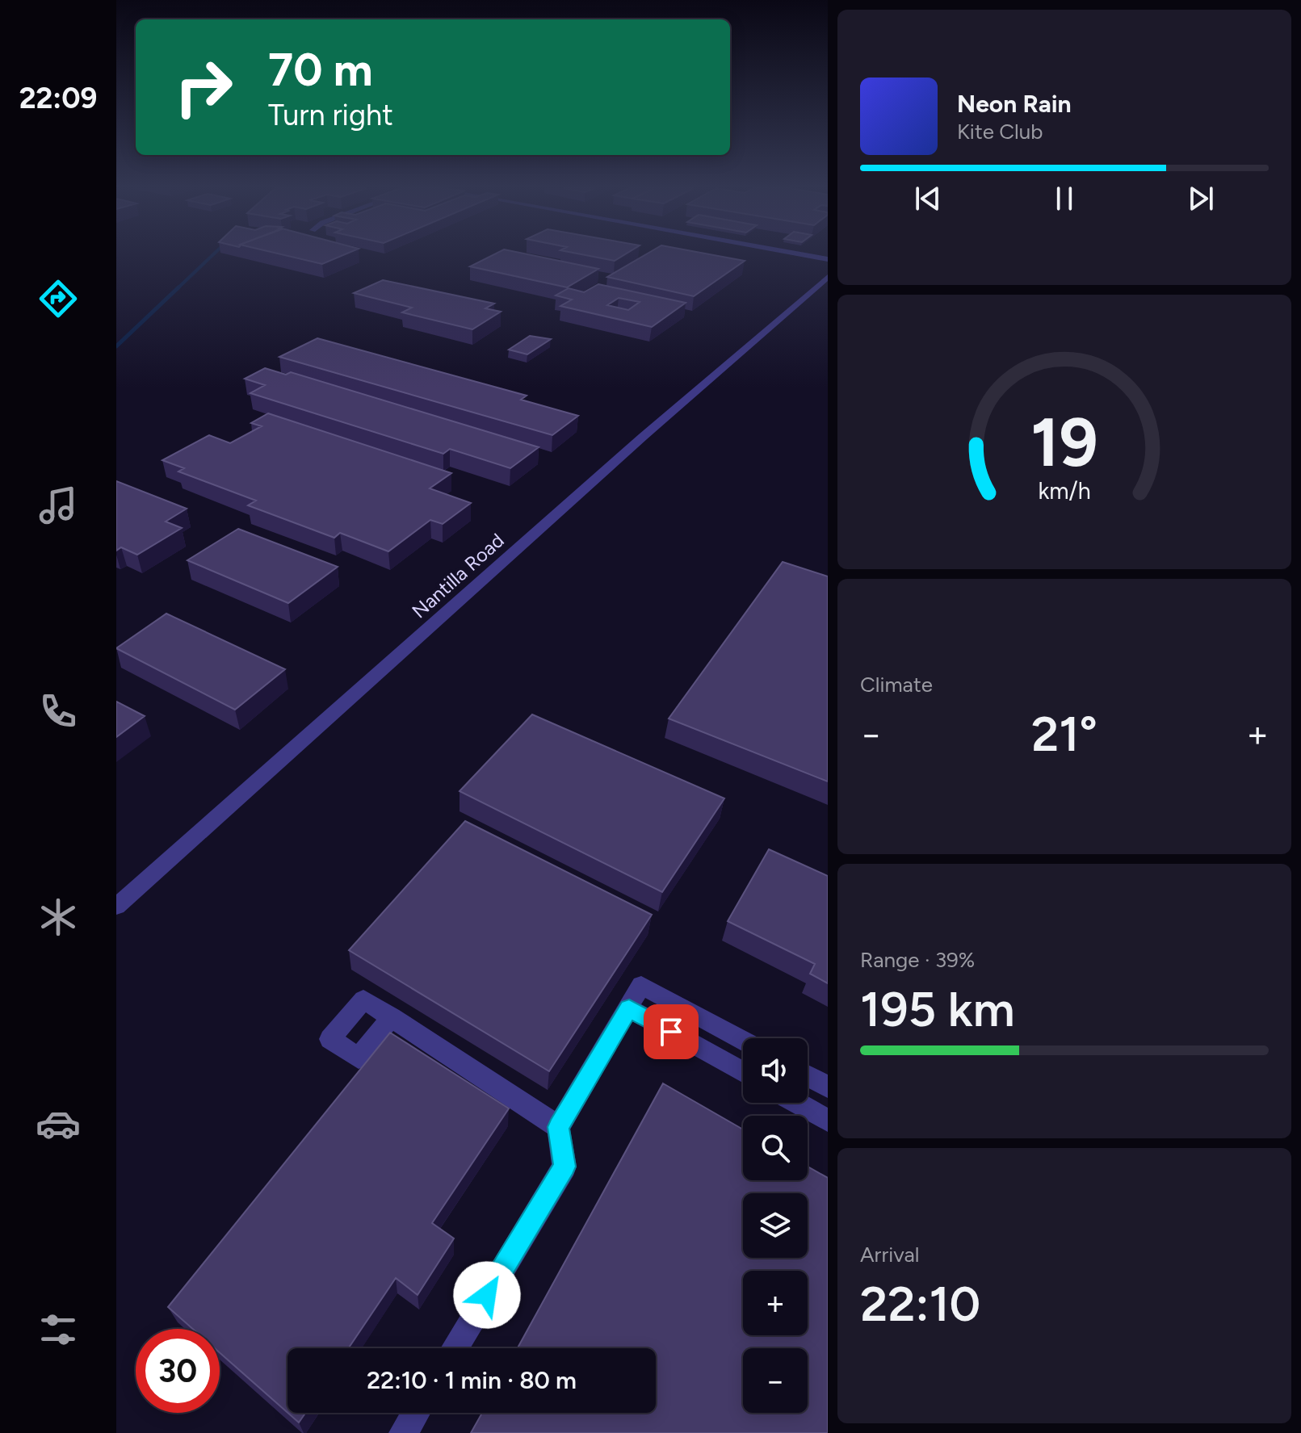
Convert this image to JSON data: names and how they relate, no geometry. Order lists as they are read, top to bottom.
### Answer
{
  "streets": {
    "street": ["Nantilla Road"]
  },
  "page": {
    "tabs": "22:09",
    "turn": ["70 m", "Turn right"],
    "song": ["Neon Rain", "Kite Club"],
    "tile": [
      "Climate",
      ["Range · 39%", "195 km"],
      ["Arrival", "22:10"]
    ],
    "heat": ["−", "21°", "+"],
    "map_buttons": ["+", "−"],
    "limit": "30",
    "trip": "22:10 · 1 min · 80 m",
    "gauge": ["19", "km/h"]
  }
}
